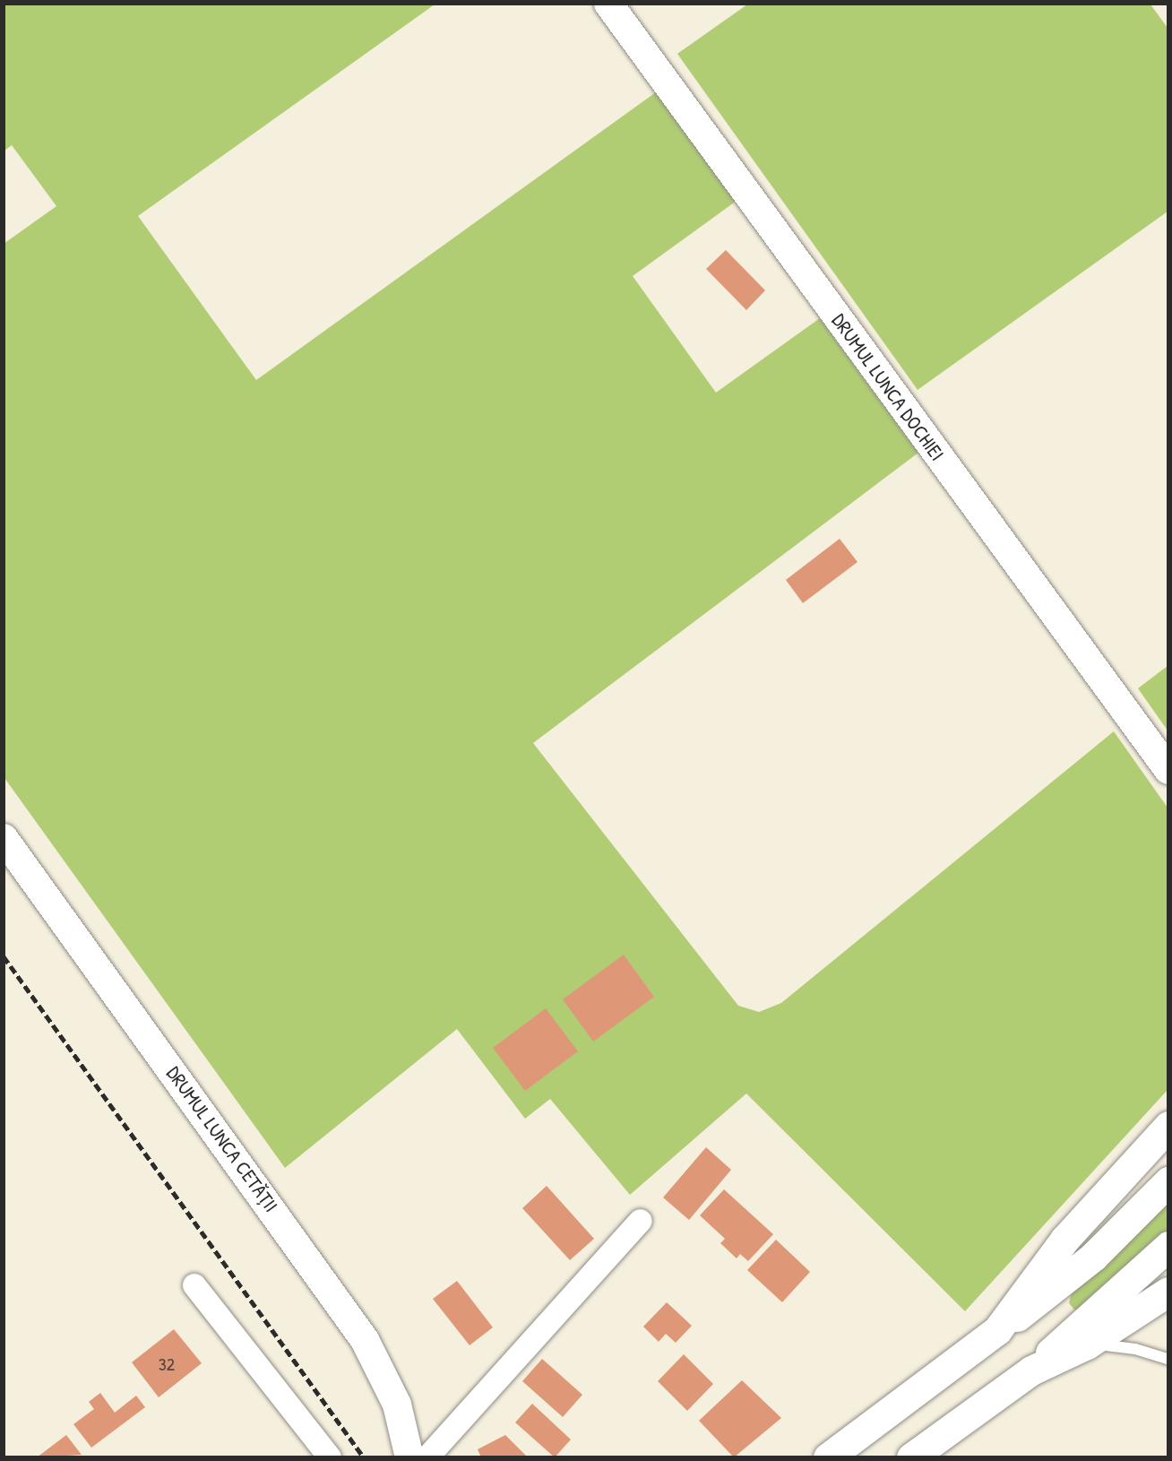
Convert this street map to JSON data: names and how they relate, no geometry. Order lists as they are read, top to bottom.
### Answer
{
  "streets": {
    "street": ["DRUMUL LUNCA DOCHIEI", "DRUMUL LUNCA CETĂȚII"]
  },
  "house_numbers": ["32"]
}
